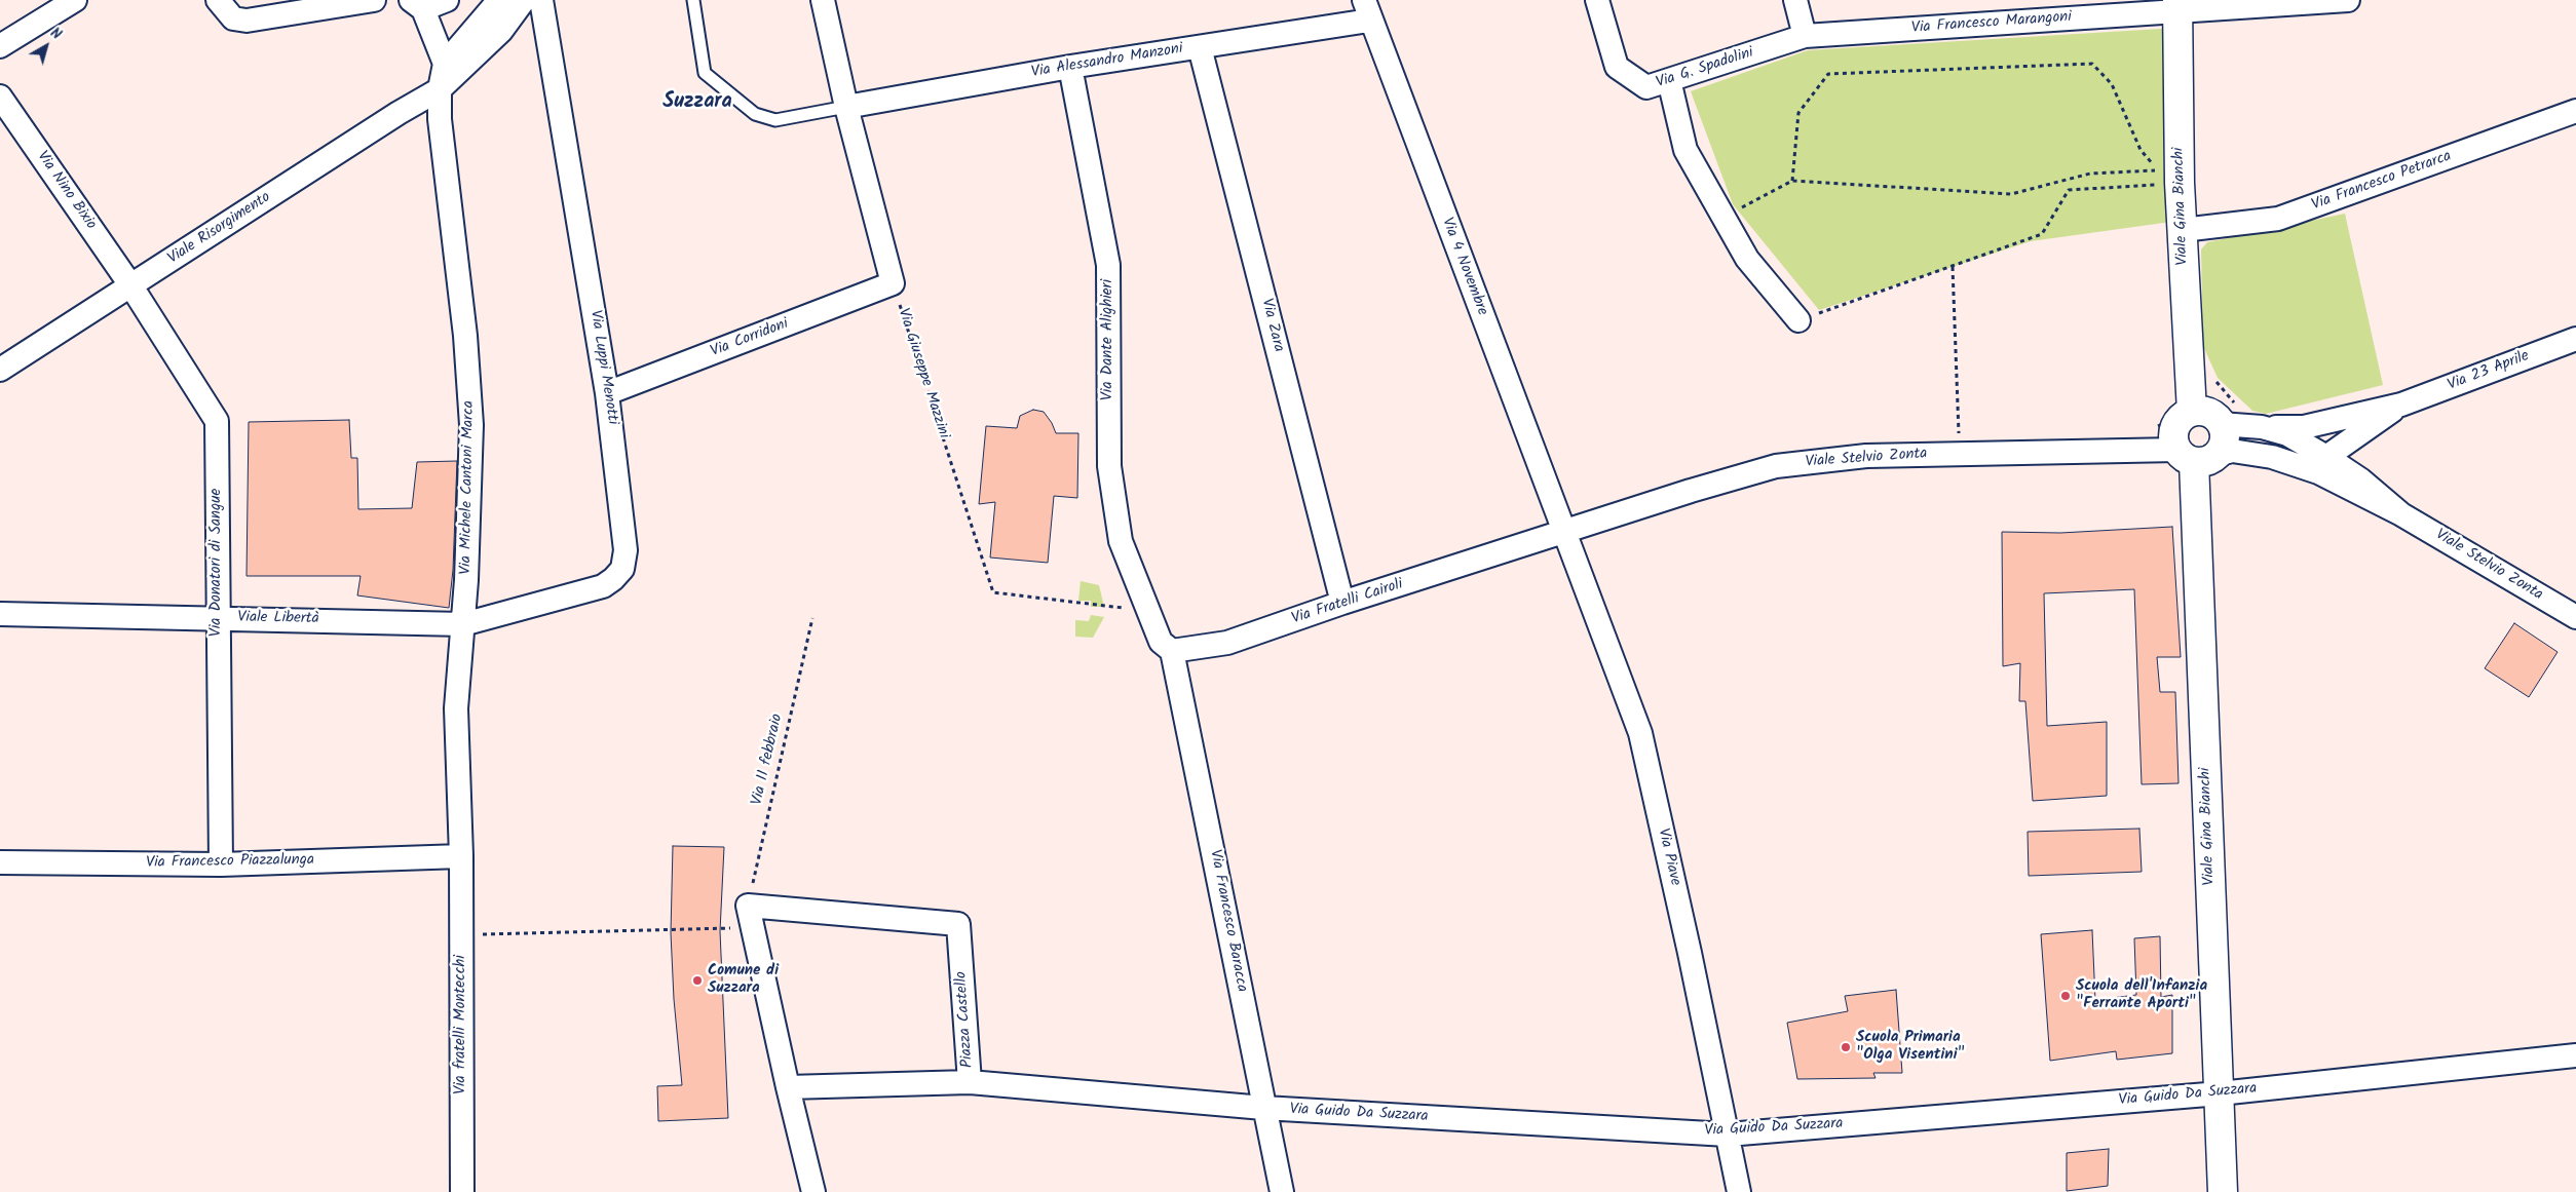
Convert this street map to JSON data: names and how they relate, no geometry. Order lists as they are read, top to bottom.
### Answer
{
  "streets": {
    "street": [
      "Via Francesco Marangoni",
      "Via Alessandro Manzoni",
      "Via G. Spadolini",
      "Via Francesco Petrarca",
      "Via Nino Bixio",
      "Viale Gina Bianchi",
      "Viale Risorgimento",
      "Via 4 Novembre",
      "Via Zara",
      "Via Corridoni",
      "Via Dante Alighieri",
      "Via Luppi Menotti",
      "Via 23 Aprile",
      "Viale Stelvio Zonta",
      "Via Michele Cantoni Marca",
      "Via Donatori di Sangue",
      "Via Fratelli Cairoli",
      "Viale Libertà",
      "Via Piave",
      "Via Francesco Piazzalunga",
      "Via Francesco Baracca",
      "Piazza Castello",
      "Via fratelli Montecchi",
      "Via Guido Da Suzzara"
    ],
    "path": ["Via Giuseppe Mazzini", "Via 11 febbraio"]
  },
  "crossings": [
    ["Via Francesco Marangoni", "Via G. Spadolini"],
    ["Via Francesco Marangoni", "Viale Gina Bianchi"],
    ["Via Alessandro Manzoni", "Via 4 Novembre"],
    ["Via Alessandro Manzoni", "Via Zara"],
    ["Via Alessandro Manzoni", "Via Dante Alighieri"],
    ["Via Francesco Petrarca", "Viale Gina Bianchi"],
    ["Via Nino Bixio", "Viale Risorgimento"],
    ["Via Nino Bixio", "Via Donatori di Sangue"],
    ["Viale Gina Bianchi", "Viale Stelvio Zonta"],
    ["Viale Gina Bianchi", "Via Guido Da Suzzara"],
    ["Viale Risorgimento", "Via Michele Cantoni Marca"],
    ["Viale Risorgimento", "Via Donatori di Sangue"],
    ["Via 4 Novembre", "Viale Stelvio Zonta"],
    ["Via 4 Novembre", "Via Fratelli Cairoli"],
    ["Via 4 Novembre", "Via Piave"],
    ["Via Zara", "Via Fratelli Cairoli"],
    ["Via Corridoni", "Via Luppi Menotti"],
    ["Via Corridoni", "Via Giuseppe Mazzini"],
    ["Via Dante Alighieri", "Via Giuseppe Mazzini"],
    ["Via Luppi Menotti", "Via Michele Cantoni Marca"],
    ["Via Luppi Menotti", "Viale Libertà"],
    ["Viale Stelvio Zonta", "Via Fratelli Cairoli"],
    ["Viale Stelvio Zonta", "Via Piave"],
    ["Via Michele Cantoni Marca", "Viale Libertà"],
    ["Via Michele Cantoni Marca", "Via Francesco Piazzalunga"],
    ["Via Michele Cantoni Marca", "Via fratelli Montecchi"],
    ["Via Donatori di Sangue", "Viale Libertà"],
    ["Via Donatori di Sangue", "Via Francesco Piazzalunga"],
    ["Via Fratelli Cairoli", "Via Piave"],
    ["Via Fratelli Cairoli", "Via Francesco Baracca"],
    ["Via 11 febbraio", "Piazza Castello"],
    ["Via Piave", "Via Guido Da Suzzara"],
    ["Via Francesco Piazzalunga", "Via fratelli Montecchi"],
    ["Via Francesco Baracca", "Via Guido Da Suzzara"],
    ["Piazza Castello", "Via Guido Da Suzzara"]
  ],
  "districts": ["Suzzara"],
  "places": ["Comune di Suzzara", "Scuola dell'Infanzia \"Ferrante Aporti\"", "Scuola Primaria \"Olga Visentini\""],
  "north": "top right"
}
